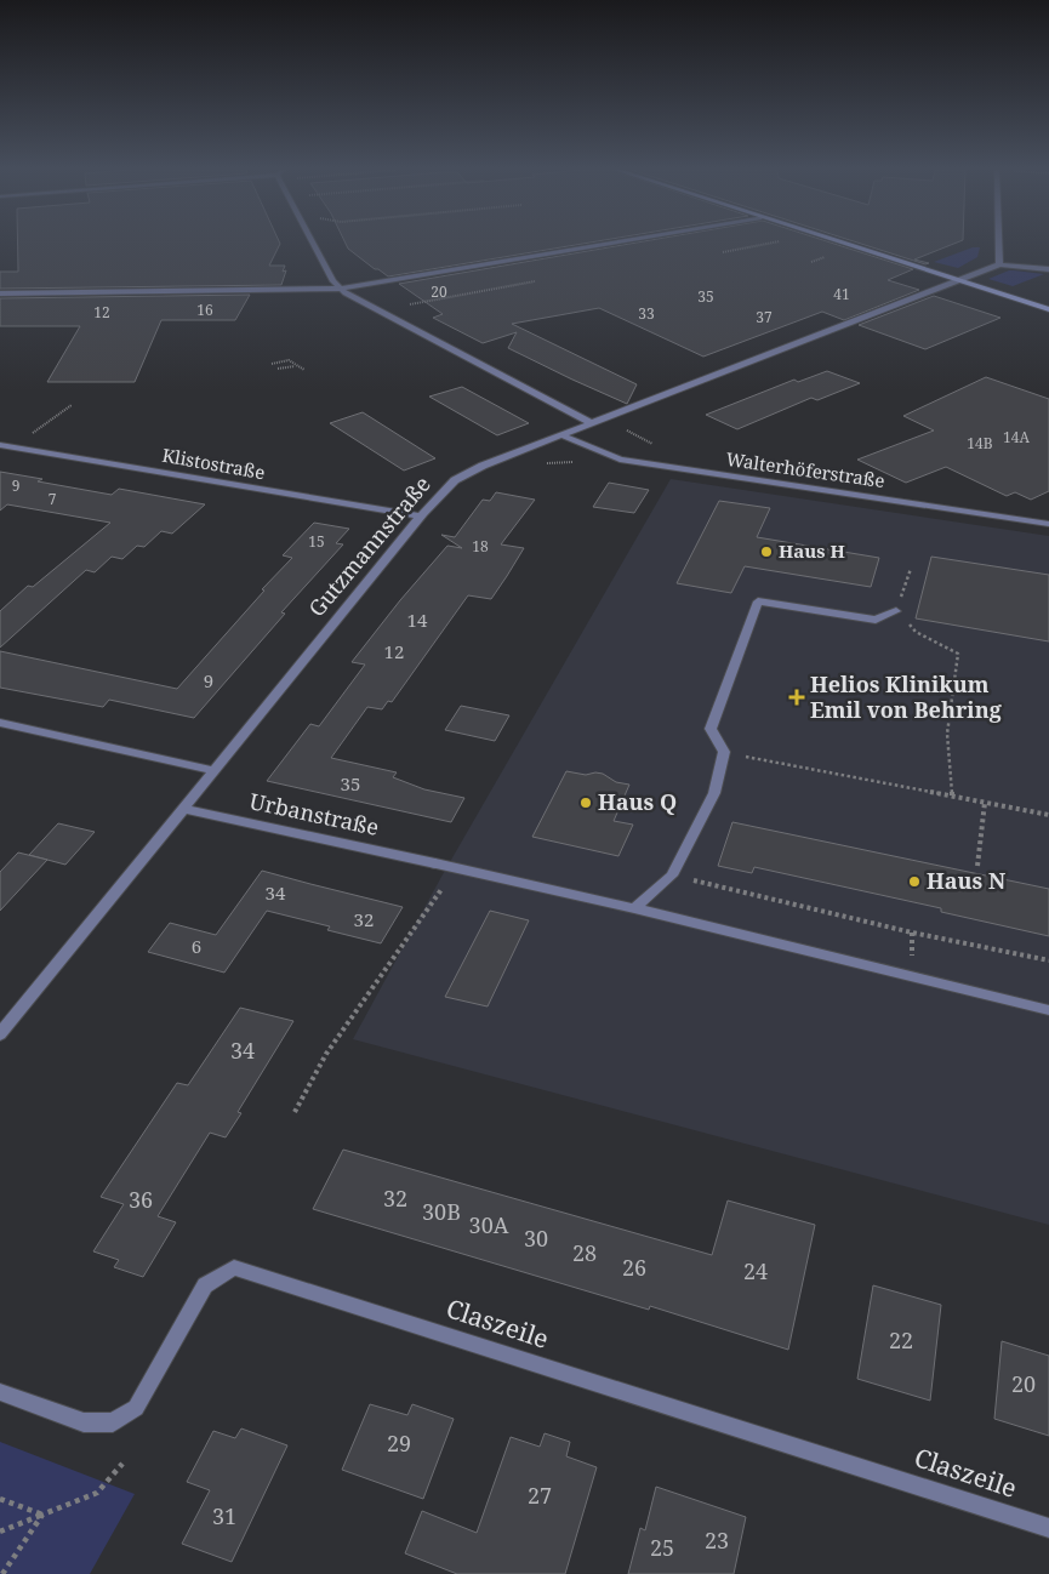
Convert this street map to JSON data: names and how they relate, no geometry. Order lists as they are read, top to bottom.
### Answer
{
  "streets": {
    "street": [
      "Klistostraße",
      "Walterhöferstraße",
      "Gutzmannstraße",
      "Urbanstraße",
      "Claszeile"
    ]
  },
  "crossings": [
    ["Klistostraße", "Gutzmannstraße"],
    ["Walterhöferstraße", "Gutzmannstraße"],
    ["Gutzmannstraße", "Urbanstraße"]
  ],
  "places": {
    "other": ["Haus H", "Haus Q", "Haus N"],
    "health": ["Helios Klinikum Emil von Behring"]
  },
  "house_numbers": [
    "20",
    "41",
    "35",
    "16",
    "12",
    "33",
    "37",
    "14A",
    "14B",
    "9",
    "7",
    "15",
    "18",
    "14",
    "12",
    "9",
    "35",
    "34",
    "32",
    "6",
    "34",
    "32",
    "36",
    "30B",
    "30A",
    "30",
    "28",
    "26",
    "24",
    "22",
    "20",
    "29",
    "27",
    "31",
    "23",
    "25"
  ]
}
